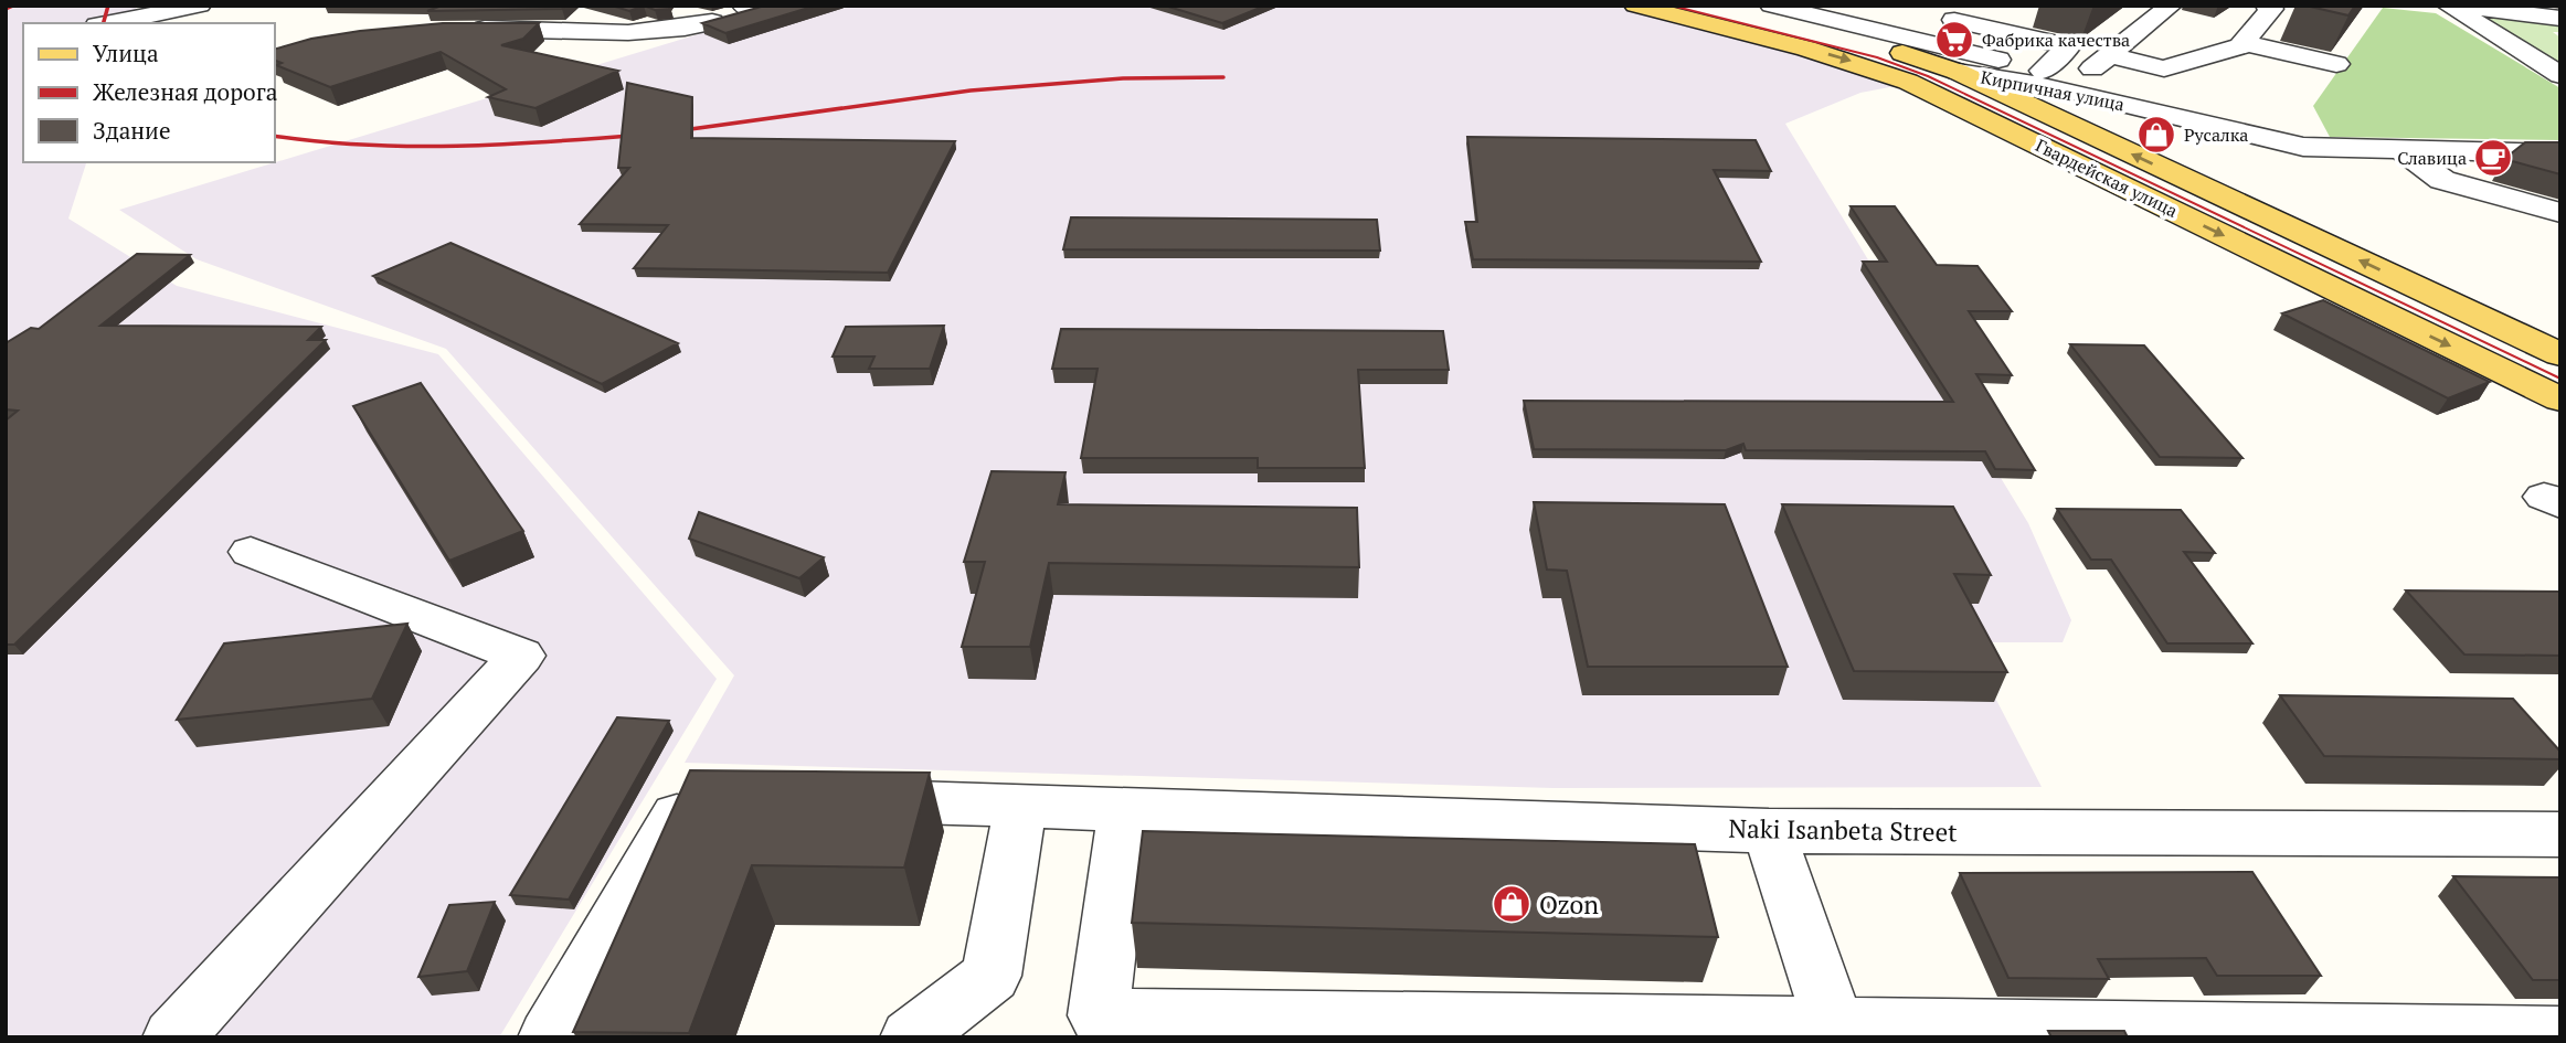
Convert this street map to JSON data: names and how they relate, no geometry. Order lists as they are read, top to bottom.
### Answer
{
  "streets": {
    "main road": ["Гвардейская улица"],
    "street": ["Кирпичная улица", "Naki Isanbeta Street"]
  },
  "crossings": [
    ["Кирпичная улица", "Гвардейская улица"]
  ],
  "places": {
    "supermarket": ["Фабрика качества"],
    "shop": ["Русалка", "Ozon"],
    "cafe": ["Славица"]
  },
  "legend": ["Улица", "Железная дорога", "Здание"]
}
